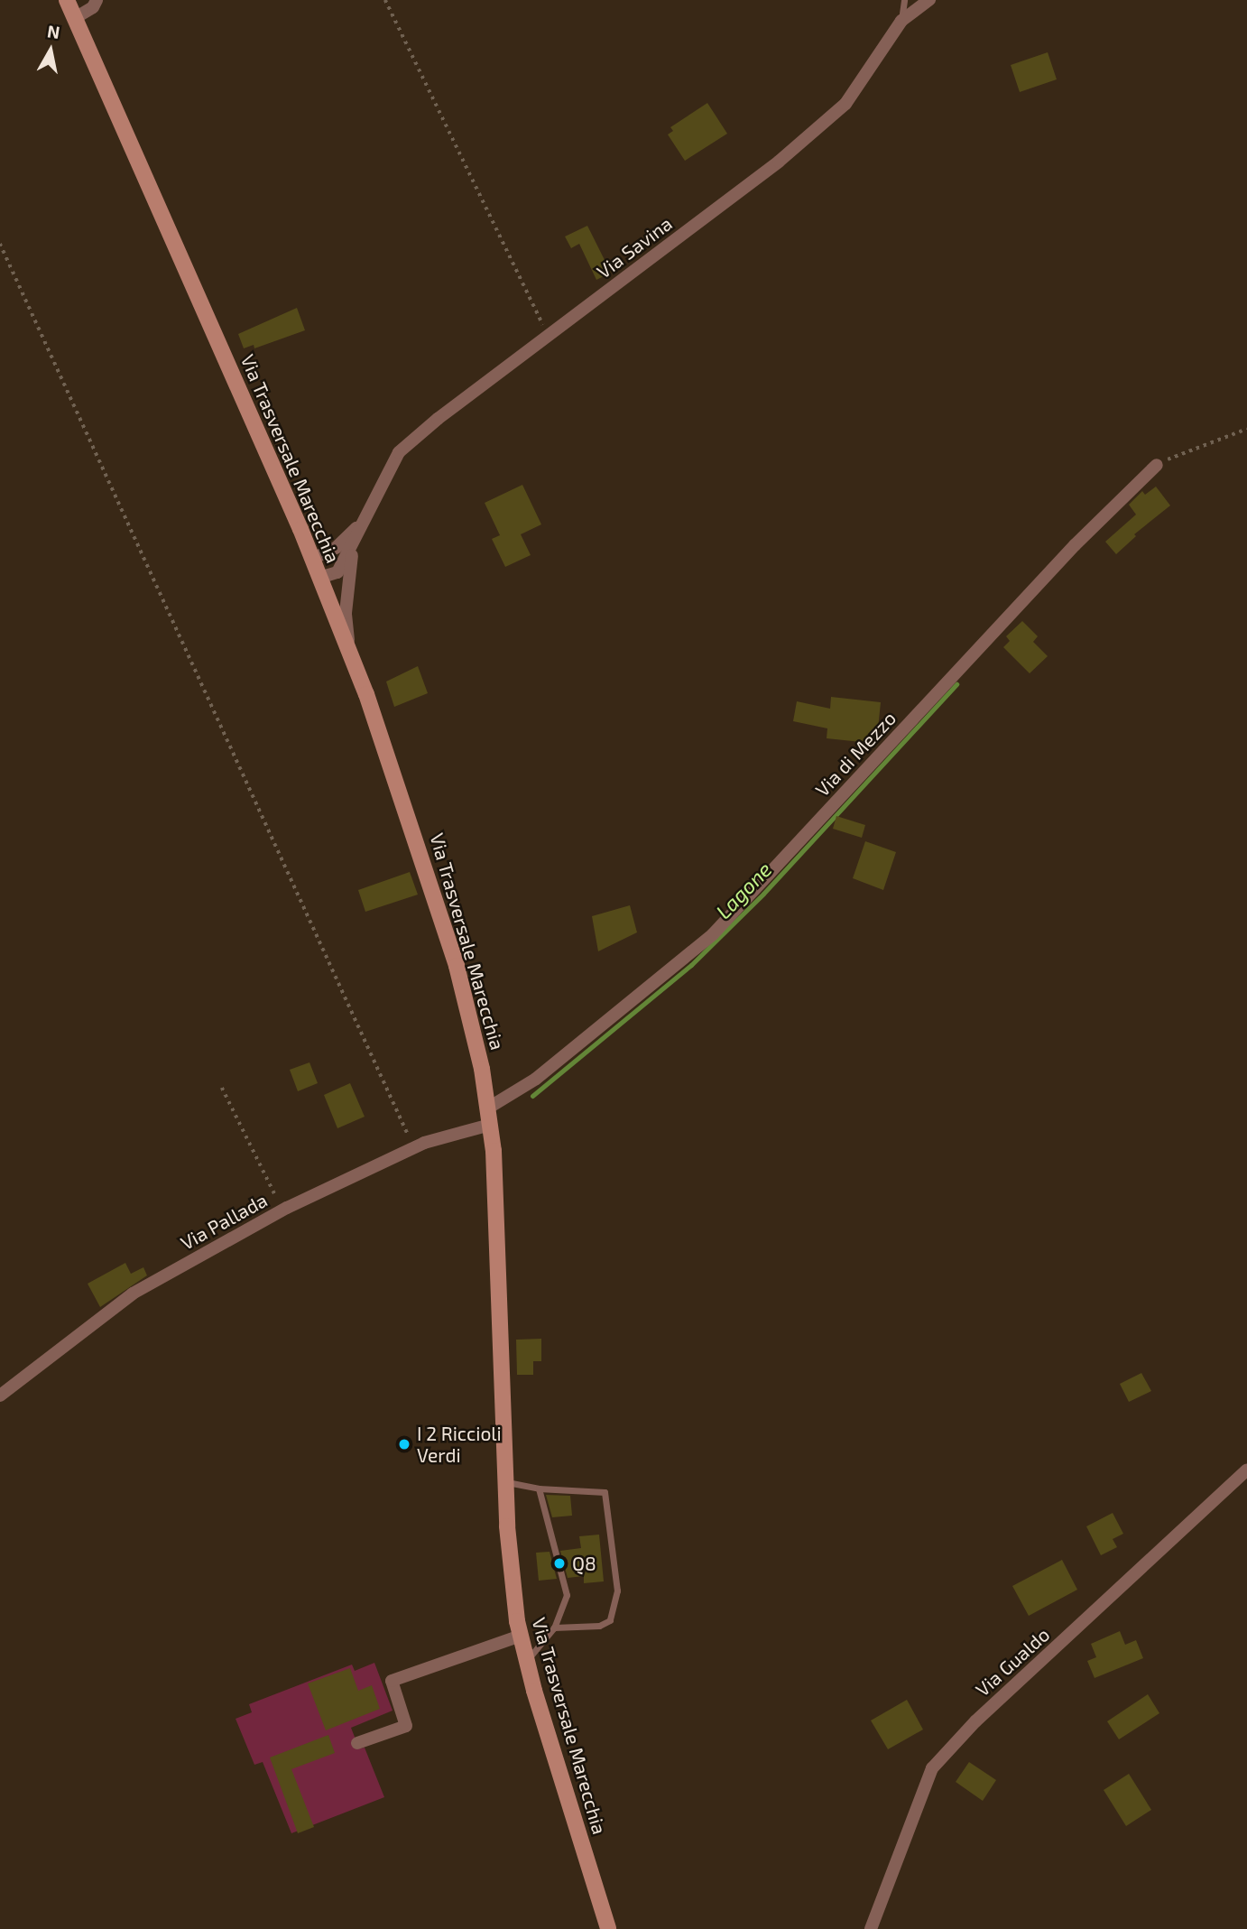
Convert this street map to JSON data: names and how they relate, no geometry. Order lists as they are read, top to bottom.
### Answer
{
  "streets": {
    "main road": ["Via Trasversale Marecchia"],
    "street": [
      "Via Savina",
      "Via di Mezzo",
      "Via Pallada",
      "Via Gualdo"
    ]
  },
  "crossings": [
    ["Via Savina", "Via Trasversale Marecchia"],
    ["Via Trasversale Marecchia", "Via di Mezzo"],
    ["Via Trasversale Marecchia", "Via Pallada"],
    ["Via di Mezzo", "Via Pallada"]
  ],
  "water": ["Lagone"],
  "places": ["I 2 Riccioli Verdi", "Q8"],
  "north": "top"
}
